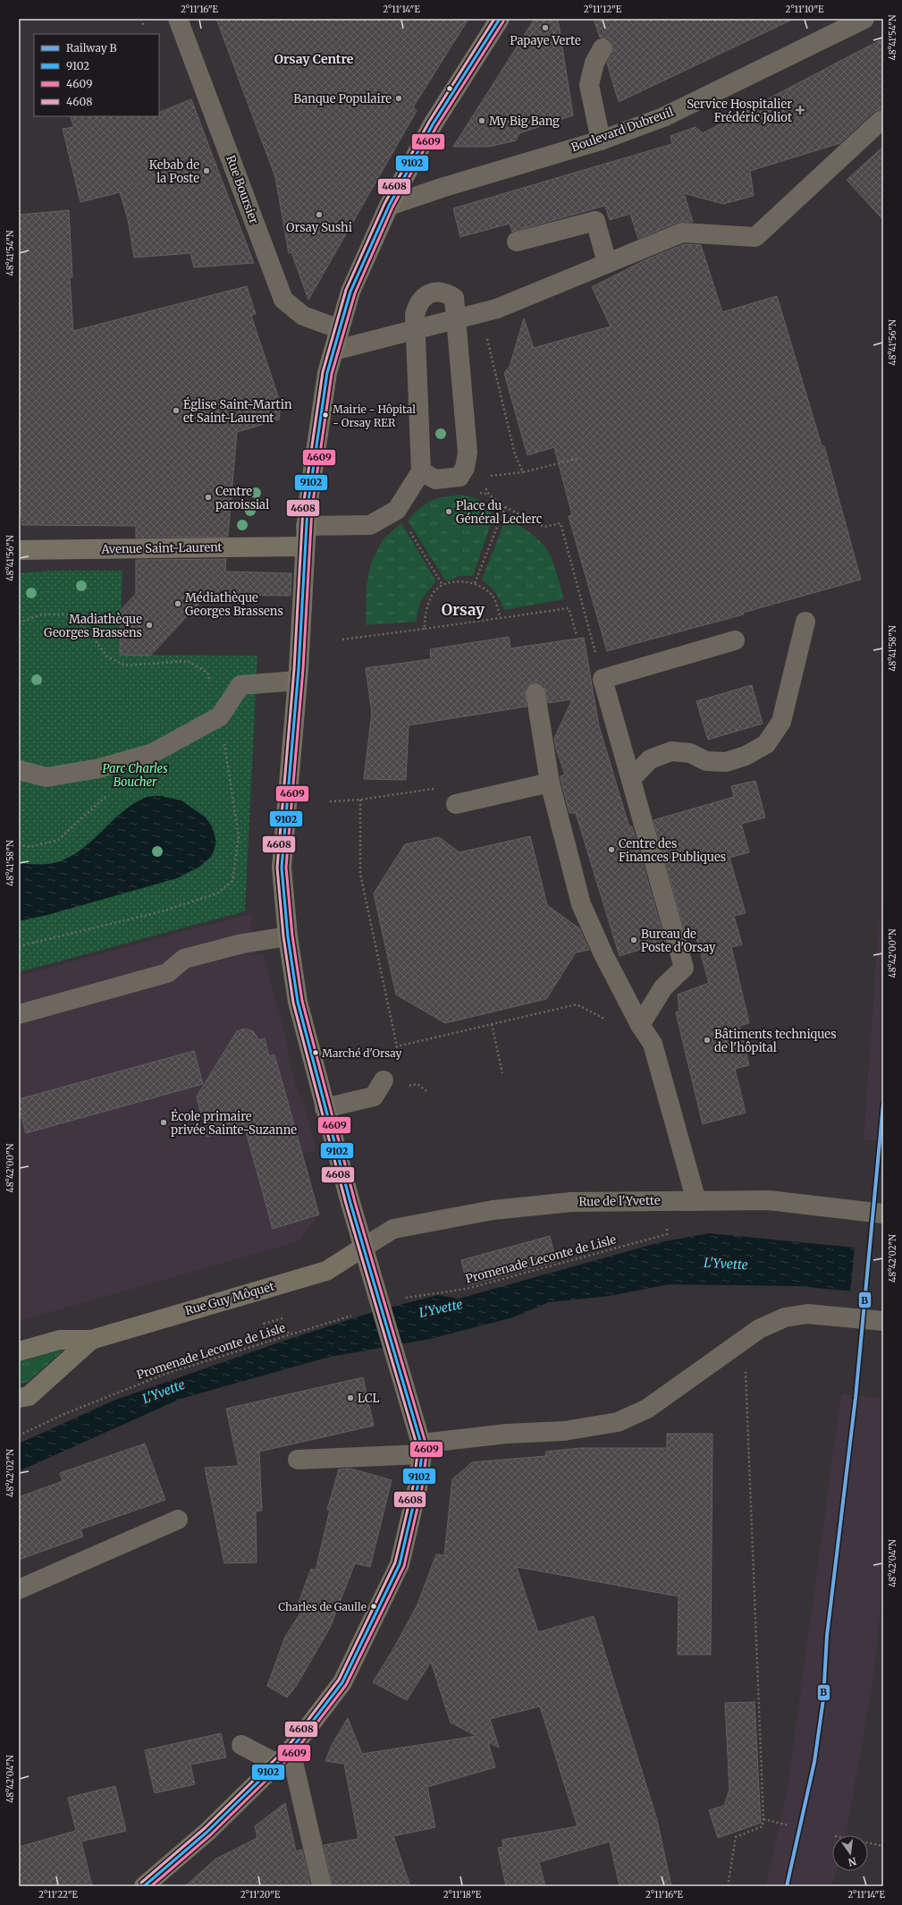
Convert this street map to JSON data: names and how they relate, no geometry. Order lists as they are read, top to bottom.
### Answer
{
  "streets": {
    "main road": ["Avenue Saint-Laurent", "Rue Guy Môquet"],
    "street": ["Boulevard Dubreuil", "Rue Boursier", "Rue de l'Yvette"],
    "path": ["Promenade Leconte de Lisle"]
  },
  "crossings": [
    ["Rue de l'Yvette", "Rue Guy Môquet"]
  ],
  "districts": ["Orsay Centre", "Orsay"],
  "water": ["L'Yvette"],
  "parks": ["Parc Charles Boucher"],
  "places": {
    "other": [
      "Papaye Verte",
      "Banque Populaire",
      "My Big Bang",
      "Kebab de la Poste",
      "Orsay Sushi",
      "Église Saint-Martin et Saint-Laurent",
      "Mairie - Hôpital - Orsay RER",
      "Centre paroissial",
      "Place du Général Leclerc",
      "Médiathèque Georges Brassens",
      "Madiathèque Georges Brassens",
      "Centre des Finances Publiques",
      "Bureau de Poste d'Orsay",
      "Bâtiments techniques de l'hôpital",
      "Marché d'Orsay",
      "École primaire privée Sainte-Suzanne",
      "LCL",
      "Charles de Gaulle"
    ],
    "health": ["Service Hospitalier Frédéric Joliot"]
  },
  "lines": [
    "transit line 9102",
    "transit line 4608",
    "transit line 4609",
    "rail line B"
  ],
  "legend": [
    "Railway B",
    "9102",
    "4609",
    "4608"
  ],
  "north": "bottom",
  "coordinates": [
    "2°11'16\"E",
    "2°11'14\"E",
    "2°11'12\"E",
    "2°11'10\"E",
    "48°41'54\"N",
    "48°41'56\"N",
    "48°41'58\"N",
    "48°42'00\"N",
    "48°42'02\"N",
    "48°42'04\"N",
    "2°11'22\"E",
    "2°11'20\"E",
    "2°11'18\"E"
  ]
}
